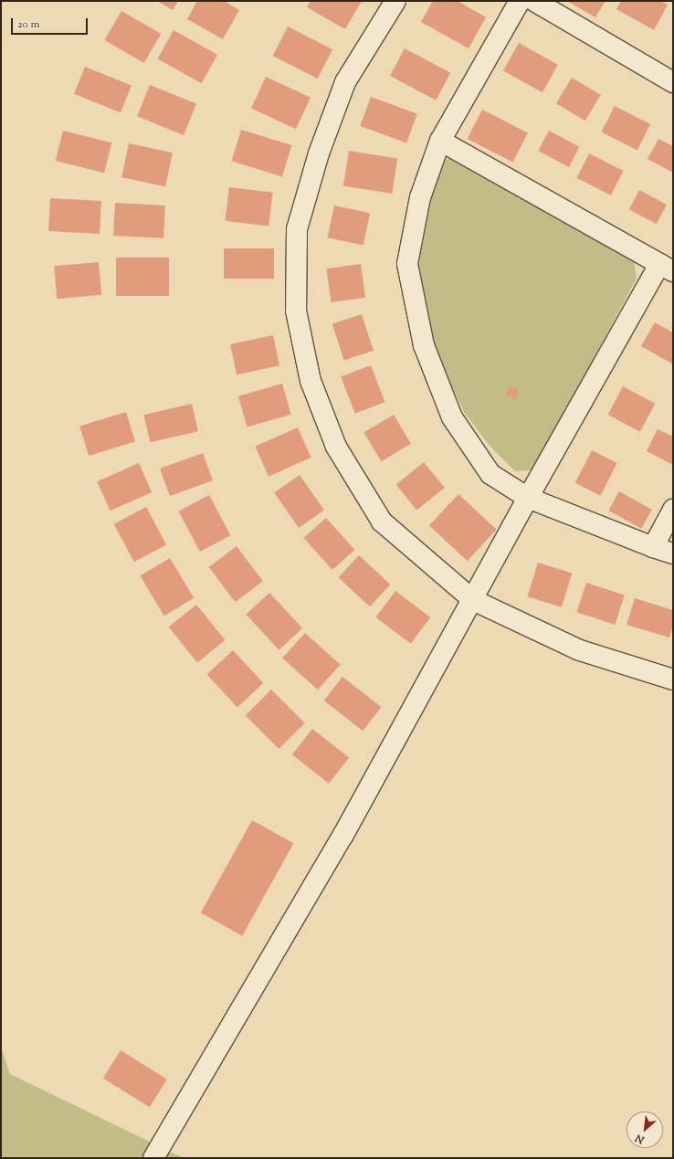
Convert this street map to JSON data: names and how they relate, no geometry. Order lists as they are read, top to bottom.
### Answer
{
  "scale_bar": "20 m",
  "north": "bottom left"
}
